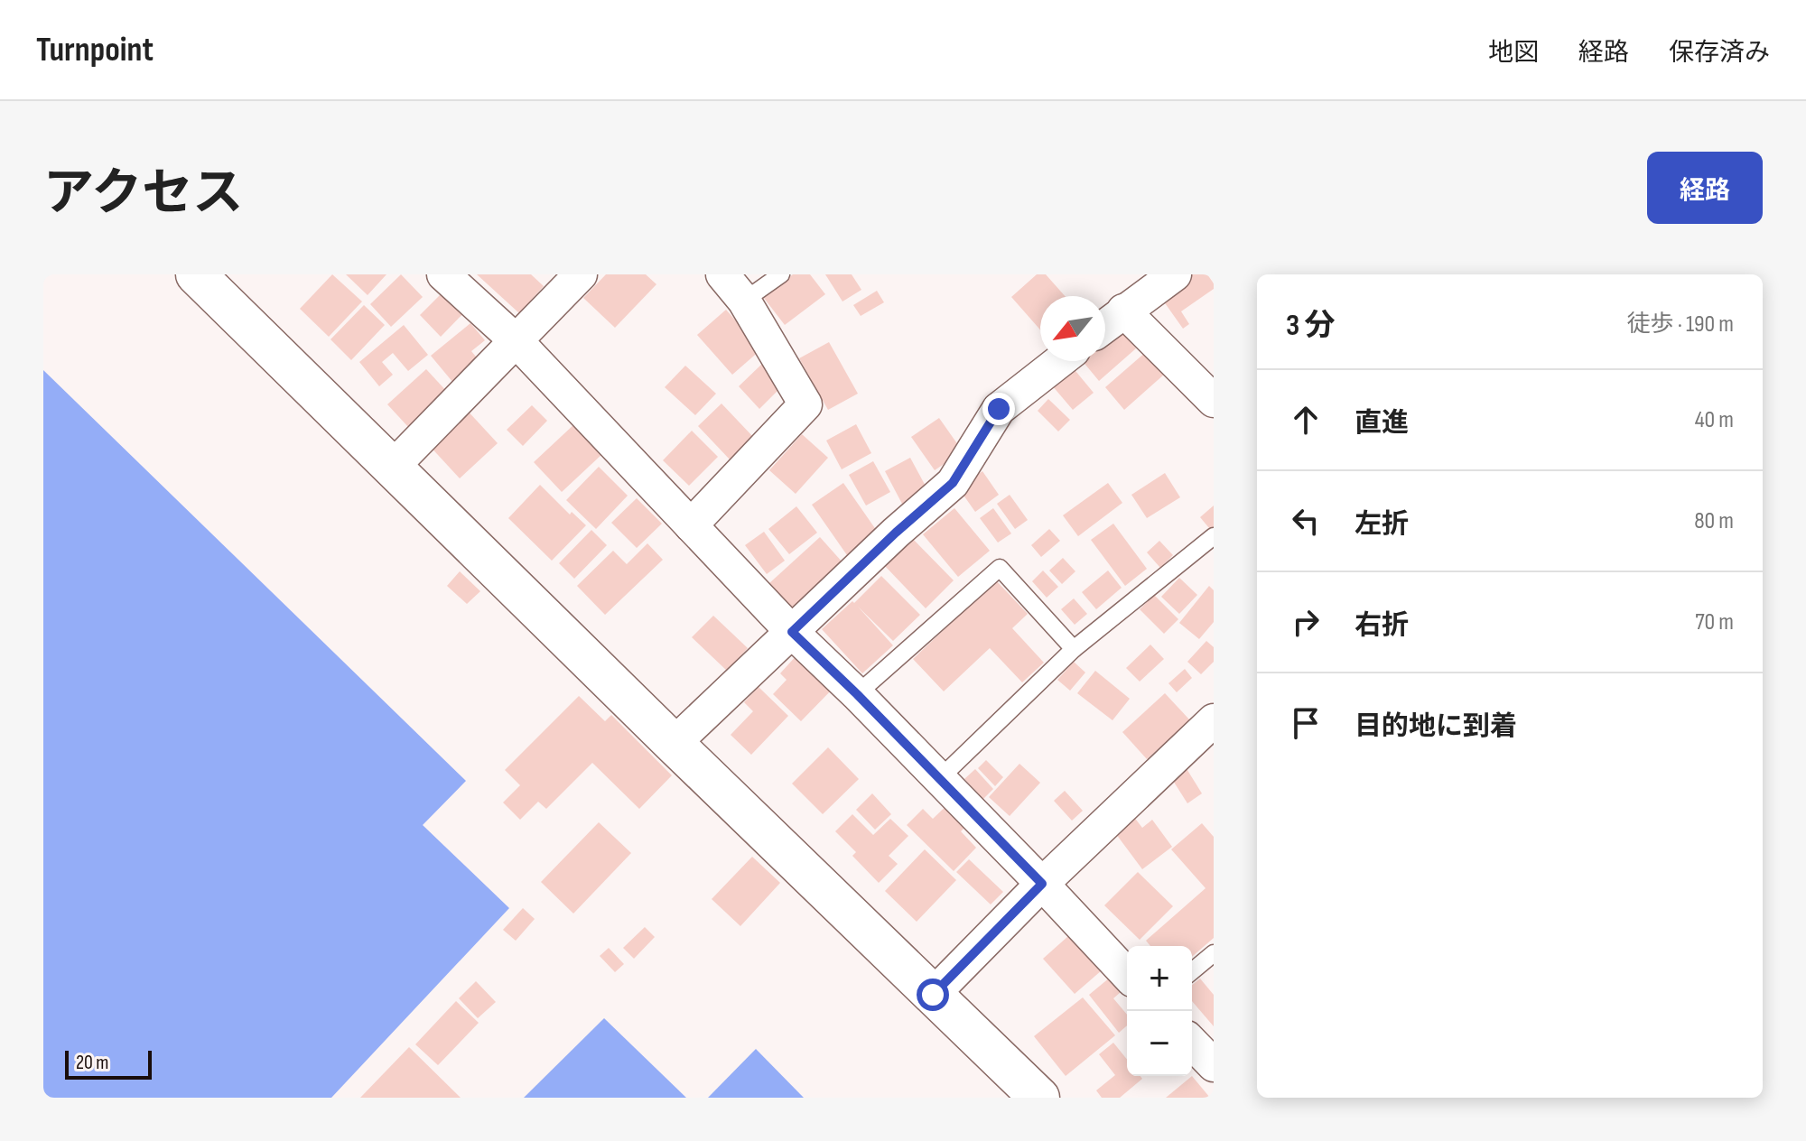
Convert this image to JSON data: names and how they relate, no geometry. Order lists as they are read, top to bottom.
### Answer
{
  "scale_bar": "20 m",
  "north": "bottom left",
  "page": {
    "header": "Turnpoint",
    "nav": ["地図", "経路", "保存済み"],
    "title": "アクセス",
    "buttons": "経路",
    "heading": ["3 分", "徒歩 · 190 m"],
    "list": [
      ["直進", "40 m"],
      ["左折", "80 m"],
      ["右折", "70 m"],
      "目的地に到着"
    ],
    "map_buttons": ["+", "−"],
    "scale": "20 m"
  }
}
